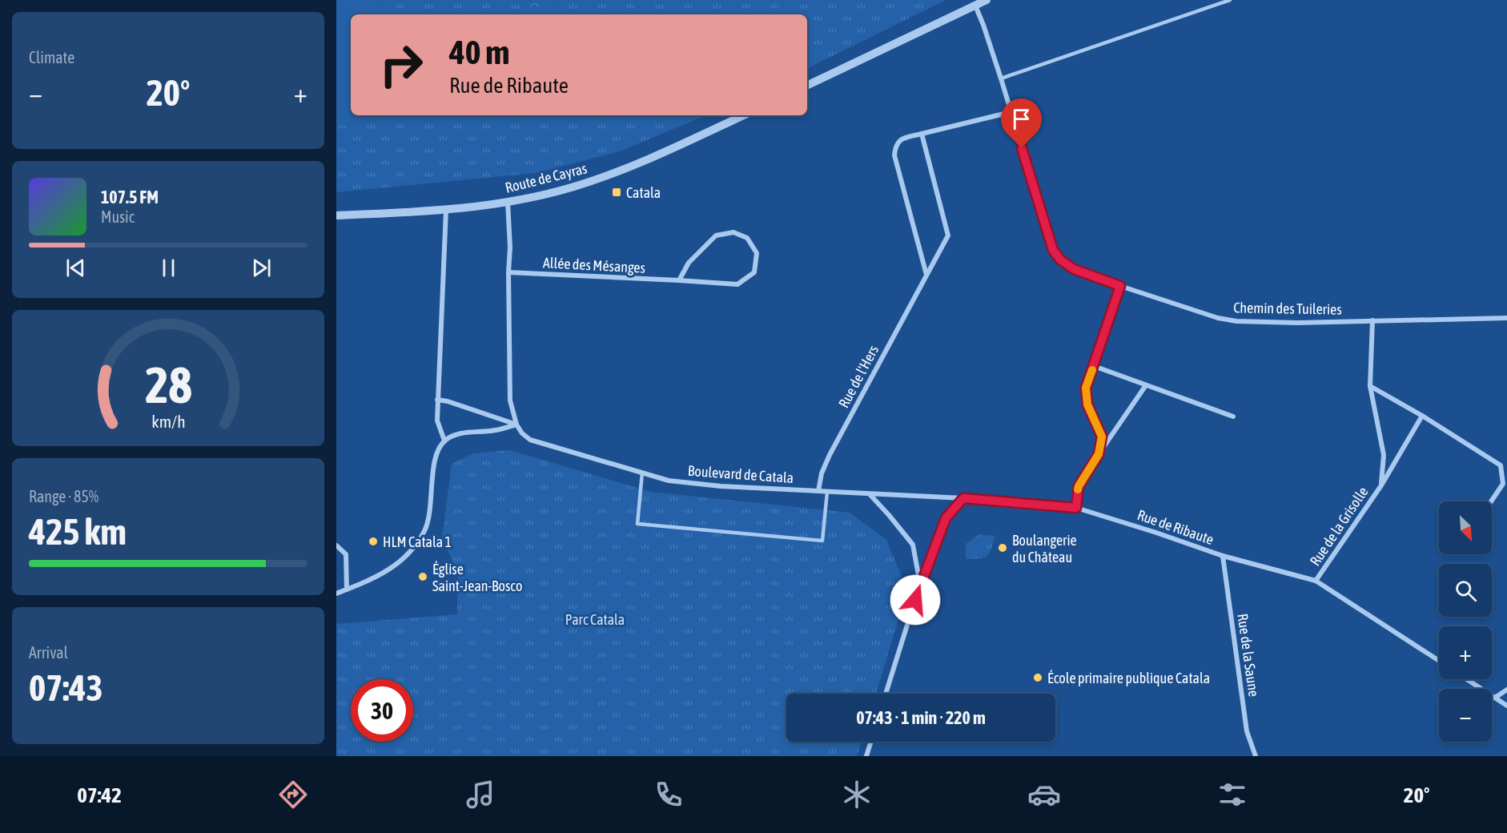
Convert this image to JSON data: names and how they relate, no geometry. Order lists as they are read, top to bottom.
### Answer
{
  "streets": {
    "street": [
      "Route de Cayras",
      "Allée des Mésanges",
      "Chemin des Tuileries",
      "Rue de l'Hers",
      "Boulevard de Catala",
      "Rue de la Grisolle",
      "Rue de Ribaute",
      "Rue de la Saune"
    ]
  },
  "crossings": [
    ["Chemin des Tuileries", "Rue de la Grisolle"],
    ["Rue de l'Hers", "Boulevard de Catala"],
    ["Boulevard de Catala", "Rue de Ribaute"],
    ["Rue de la Grisolle", "Rue de Ribaute"],
    ["Rue de Ribaute", "Rue de la Saune"]
  ],
  "parks": ["Parc Catala"],
  "places": {
    "transit": ["Catala"],
    "other": [
      "HLM Catala 1",
      "Boulangerie du Château",
      "Église Saint-Jean-Bosco",
      "École primaire publique Catala"
    ]
  },
  "north": "bottom right",
  "page": {
    "tile": [
      "Climate",
      ["Range · 85%", "425 km"],
      ["Arrival", "07:43"]
    ],
    "turn": ["40 m", "Rue de Ribaute"],
    "heat": ["−", "20°", "+"],
    "song": ["107.5 FM", "Music"],
    "map_buttons": ["+", "−"],
    "limit": "30",
    "trip": "07:43 · 1 min · 220 m",
    "tabs": ["07:42", "20°"],
    "gauge": ["28", "km/h"]
  }
}
